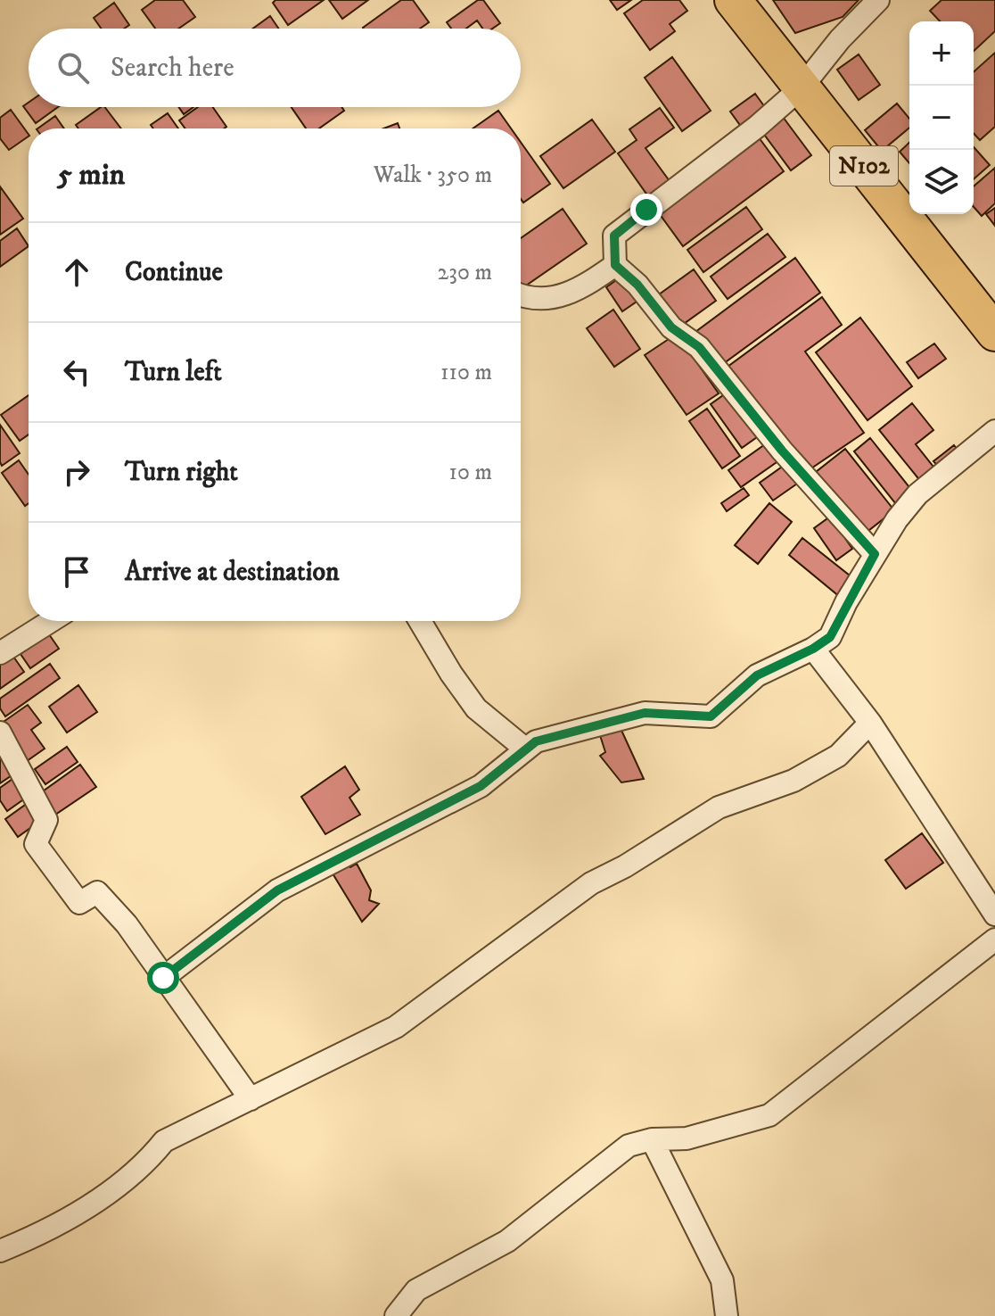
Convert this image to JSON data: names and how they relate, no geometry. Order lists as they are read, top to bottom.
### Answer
{
  "streets": {
    "highway": ["N102"]
  },
  "page": {
    "map_buttons": ["+", "−"],
    "search": "Search here",
    "heading": ["5 min", "Walk · 350 m"],
    "list": [
      ["Continue", "230 m"],
      ["Turn left", "110 m"],
      ["Turn right", "10 m"],
      "Arrive at destination"
    ]
  }
}
